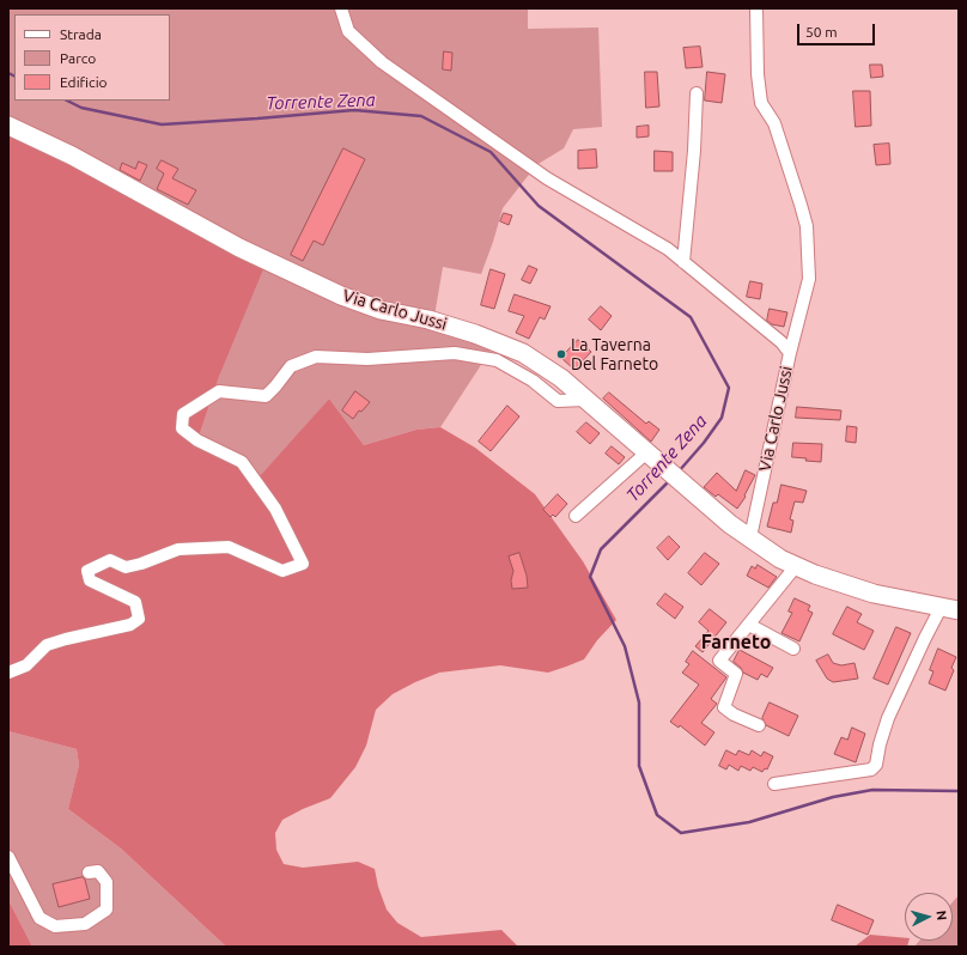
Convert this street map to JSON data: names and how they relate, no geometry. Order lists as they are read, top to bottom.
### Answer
{
  "streets": {
    "street": ["Via Carlo Jussi"]
  },
  "districts": ["Farneto"],
  "water": ["Torrente Zena"],
  "places": ["La Taverna Del Farneto"],
  "legend": ["Strada", "Parco", "Edificio"],
  "scale_bar": "50 m",
  "north": "right"
}
